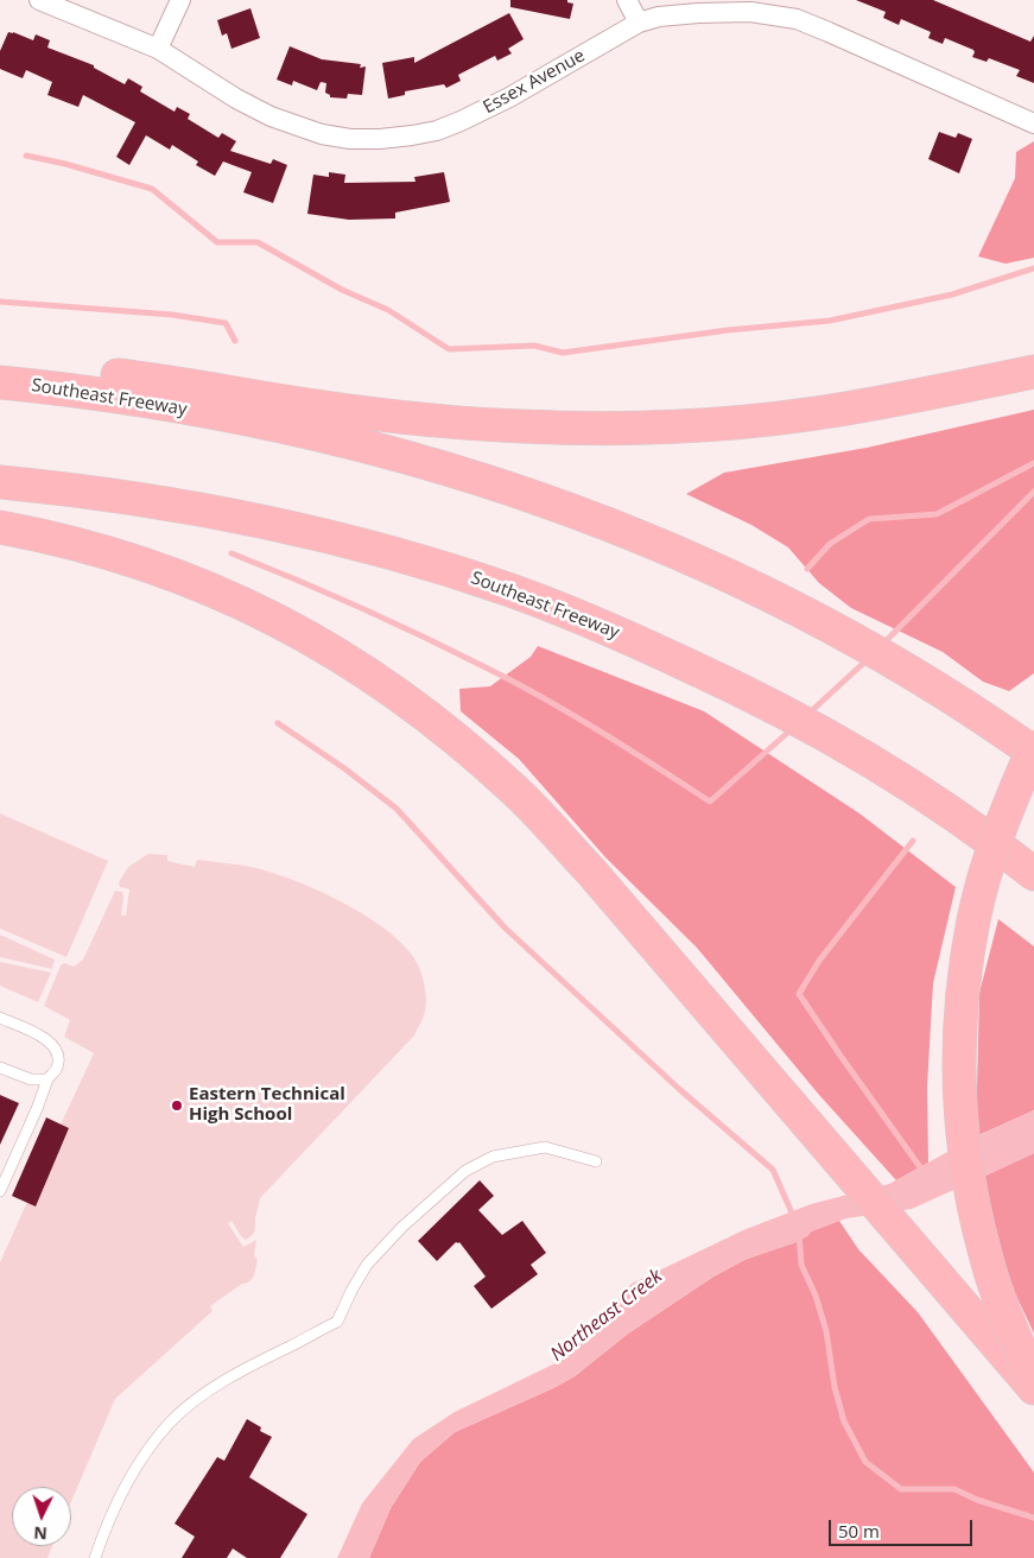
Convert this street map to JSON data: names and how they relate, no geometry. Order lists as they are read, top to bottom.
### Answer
{
  "streets": {
    "highway": ["Southeast Freeway"],
    "street": ["Essex Avenue"]
  },
  "water": ["Northeast Creek"],
  "places": ["Eastern Technical High School"],
  "scale_bar": "50 m",
  "north": "bottom"
}
